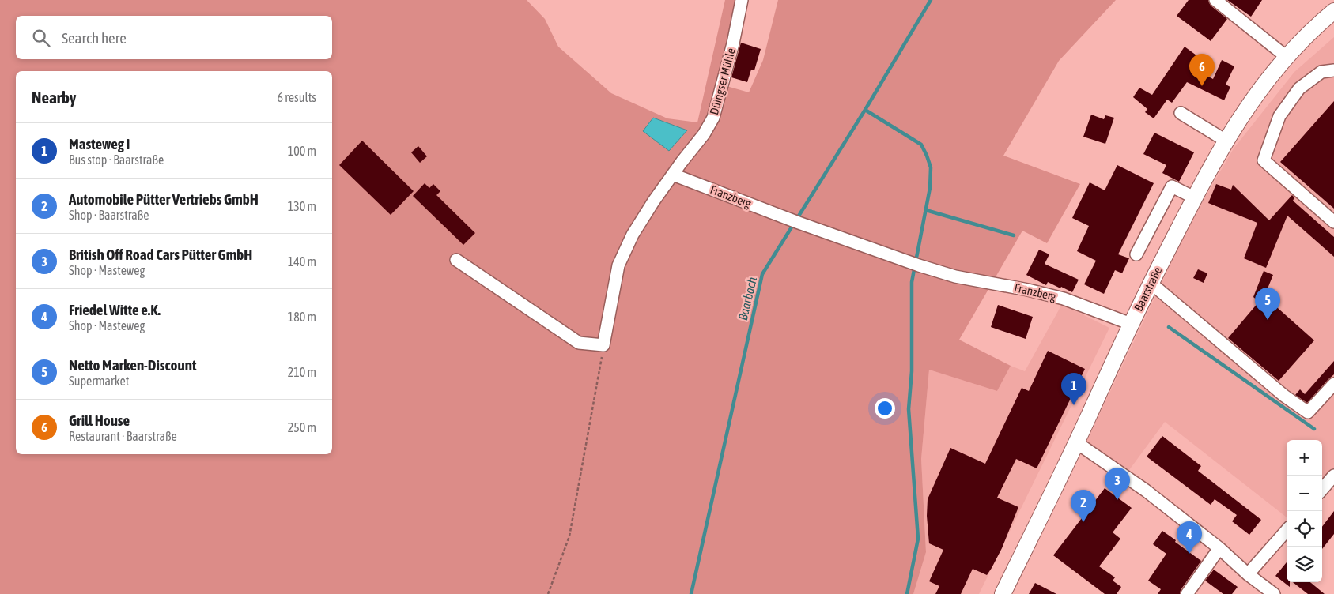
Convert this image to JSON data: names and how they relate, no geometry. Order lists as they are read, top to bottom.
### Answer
{
  "streets": {
    "main road": ["Baarstraße"],
    "street": ["Düingser Mühle", "Franzberg"]
  },
  "crossings": [
    ["Düingser Mühle", "Franzberg"],
    ["Franzberg", "Baarstraße"]
  ],
  "water": ["Baarbach"],
  "page": {
    "search": "Search here",
    "pins": [
      "6",
      "5",
      "1",
      "3",
      "2",
      "4"
    ],
    "heading": ["Nearby", "6 results"],
    "list": [
      {
        "mark": "1",
        "name": "Masteweg I",
        "note": "Bus stop · Baarstraße",
        "value": "100 m"
      },
      {
        "mark": "2",
        "name": "Automobile Pütter Vertriebs GmbH",
        "note": "Shop · Baarstraße",
        "value": "130 m"
      },
      {
        "mark": "3",
        "name": "British Off Road Cars Pütter GmbH",
        "note": "Shop · Masteweg",
        "value": "140 m"
      },
      {
        "mark": "4",
        "name": "Friedel Witte e.K.",
        "note": "Shop · Masteweg",
        "value": "180 m"
      },
      {
        "mark": "5",
        "name": "Netto Marken-Discount",
        "note": "Supermarket",
        "value": "210 m"
      },
      {
        "mark": "6",
        "name": "Grill House",
        "note": "Restaurant · Baarstraße",
        "value": "250 m"
      }
    ],
    "map_buttons": ["+", "−"]
  }
}
